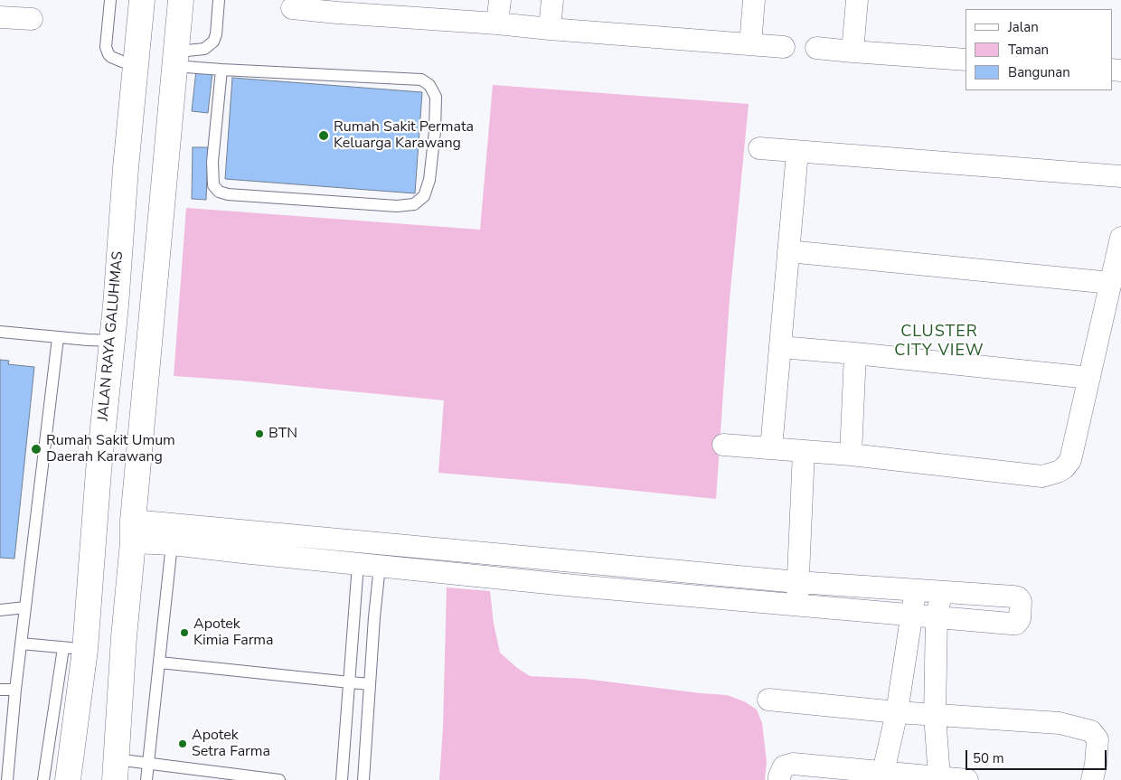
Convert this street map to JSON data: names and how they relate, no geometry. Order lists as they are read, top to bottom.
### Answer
{
  "streets": {
    "main road": ["JALAN RAYA GALUHMAS"]
  },
  "districts": ["CLUSTER CITY VIEW"],
  "places": [
    "Rumah Sakit Permata Keluarga Karawang",
    "BTN",
    "Rumah Sakit Umum Daerah Karawang",
    "Apotek Kimia Farma",
    "Apotek Setra Farma"
  ],
  "legend": ["Jalan", "Taman", "Bangunan"],
  "scale_bar": "50 m"
}
